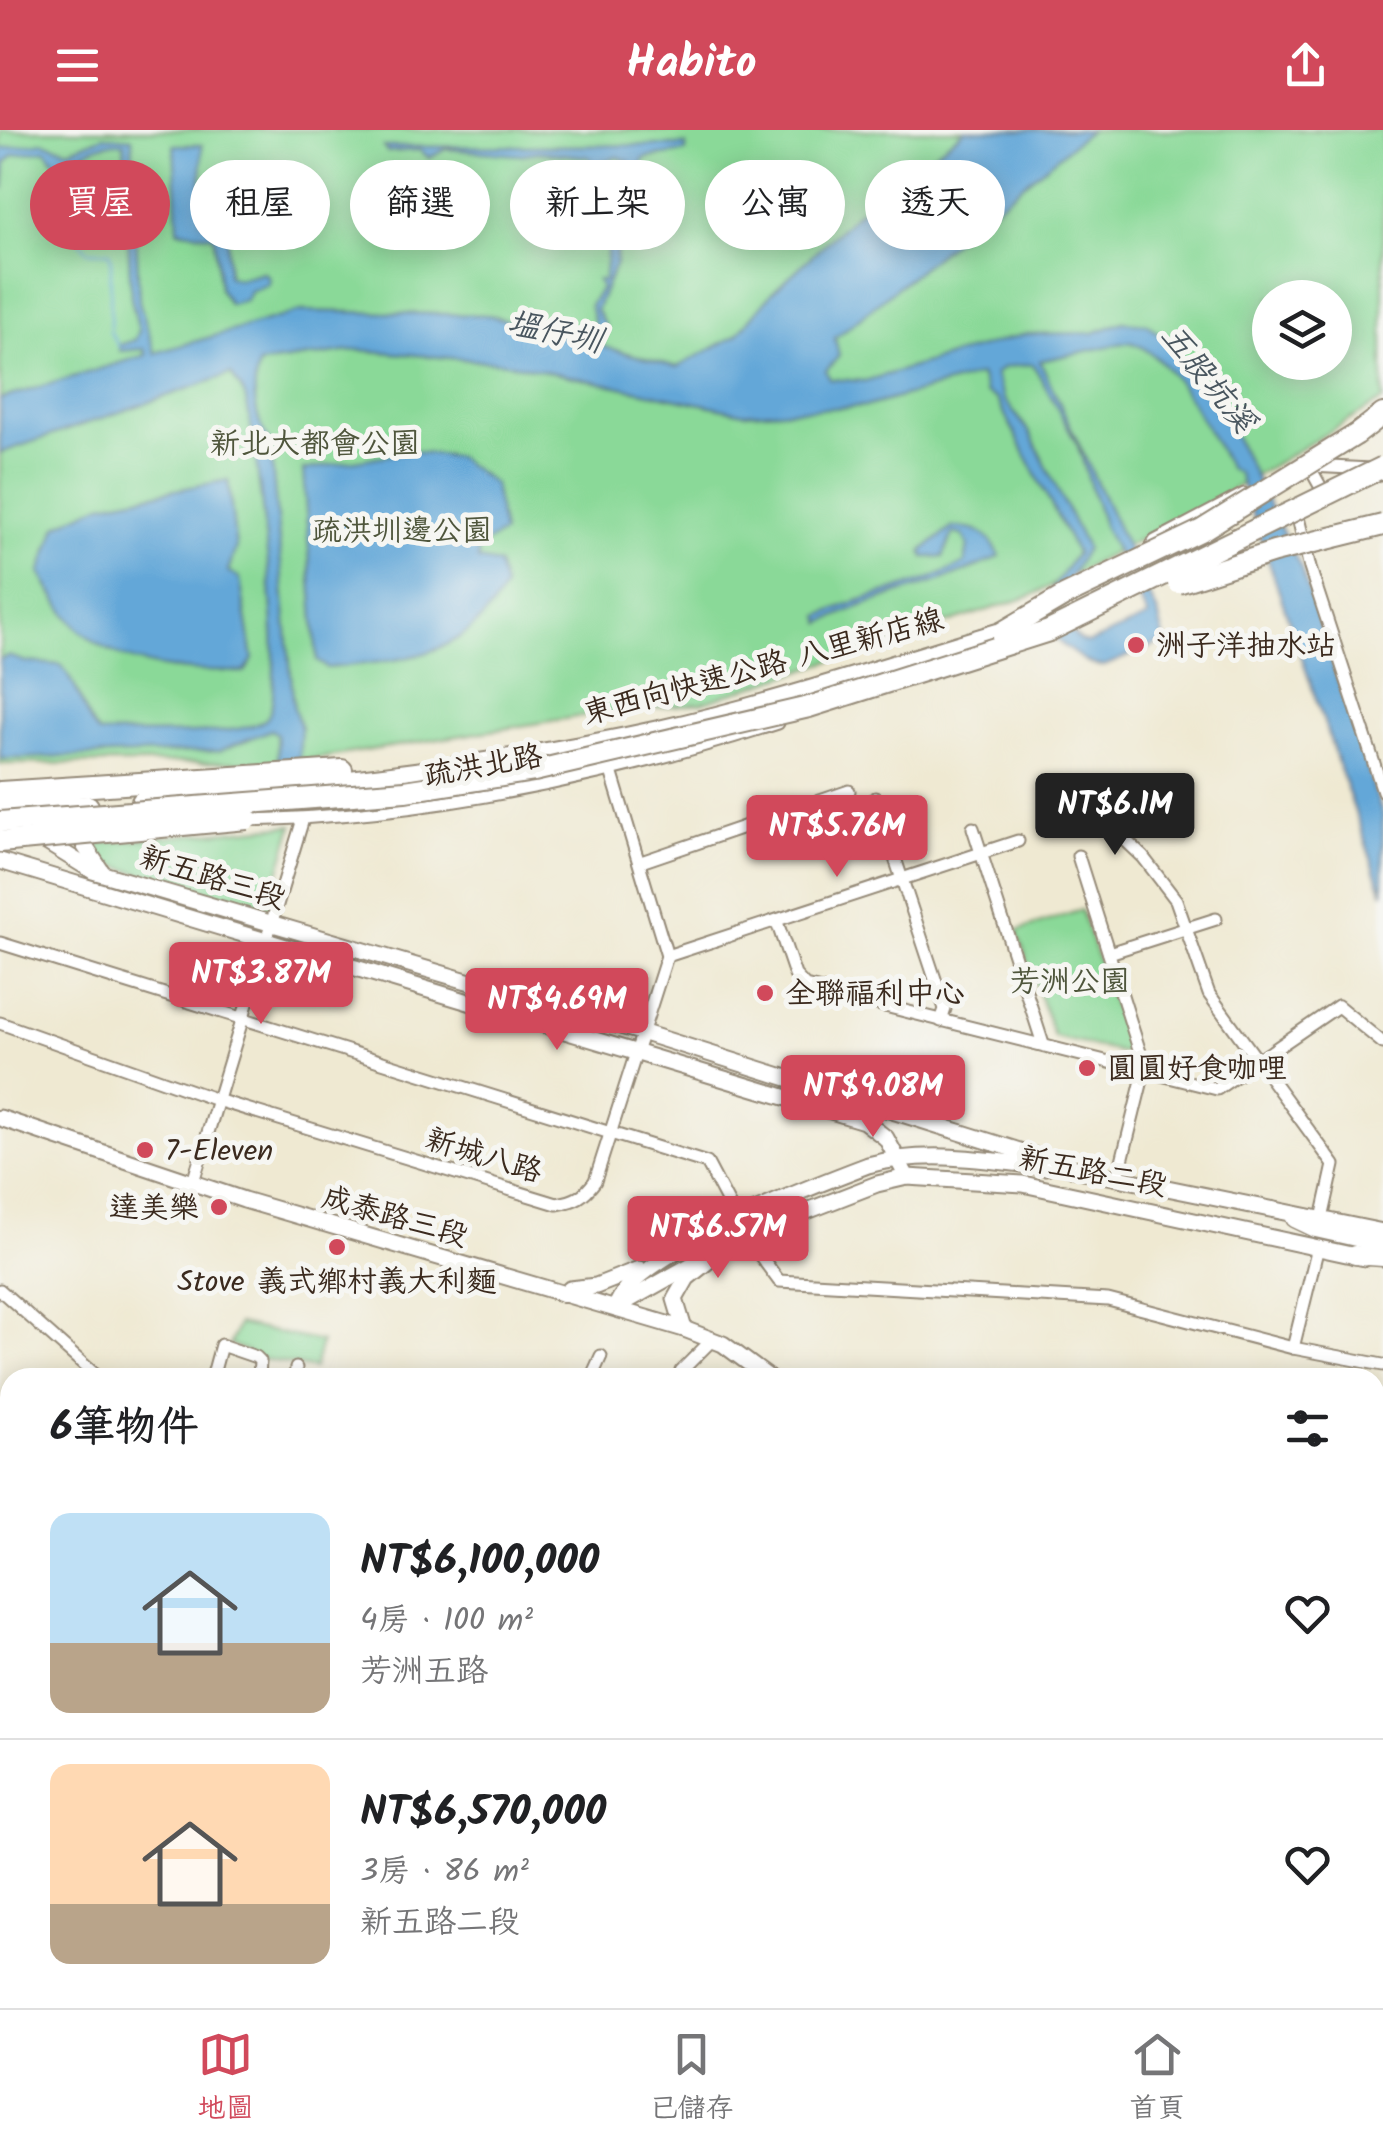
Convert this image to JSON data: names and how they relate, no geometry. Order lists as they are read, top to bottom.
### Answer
{
  "streets": {
    "highway": ["東西向快速公路 八里新店線"],
    "main road": ["新五路三段", "新五路二段", "成泰路三段"],
    "street": ["疏洪北路", "新城八路"]
  },
  "crossings": [
    ["疏洪北路", "新五路三段"],
    ["新五路三段", "新城八路"],
    ["新五路三段", "新五路二段"],
    ["新五路二段", "成泰路三段"]
  ],
  "water": ["塭仔圳", "五股坑溪"],
  "parks": ["新北大都會公園", "疏洪圳邊公園", "芳洲公園"],
  "places": [
    "洲子洋抽水站",
    "全聯福利中心",
    "圓圓好食咖哩",
    "7-Eleven",
    "達美樂",
    "Stove 義式鄉村義大利麵"
  ],
  "page": {
    "header": "Habito",
    "chip": [
      "買屋",
      "租屋",
      "篩選",
      "新上架",
      "公寓",
      "透天"
    ],
    "price": [
      "NT$6.1M",
      "NT$5.76M",
      "NT$3.87M",
      "NT$4.69M",
      "NT$9.08M",
      "NT$6.57M"
    ],
    "heading": "6筆物件",
    "list": [
      {
        "name": "NT$6,100,000",
        "note": "4房 · 100 m² · 芳洲五路"
      },
      {
        "name": "NT$6,570,000",
        "note": "3房 · 86 m² · 新五路二段"
      }
    ],
    "tabs": ["地圖", "已儲存", "首頁"]
  }
}
